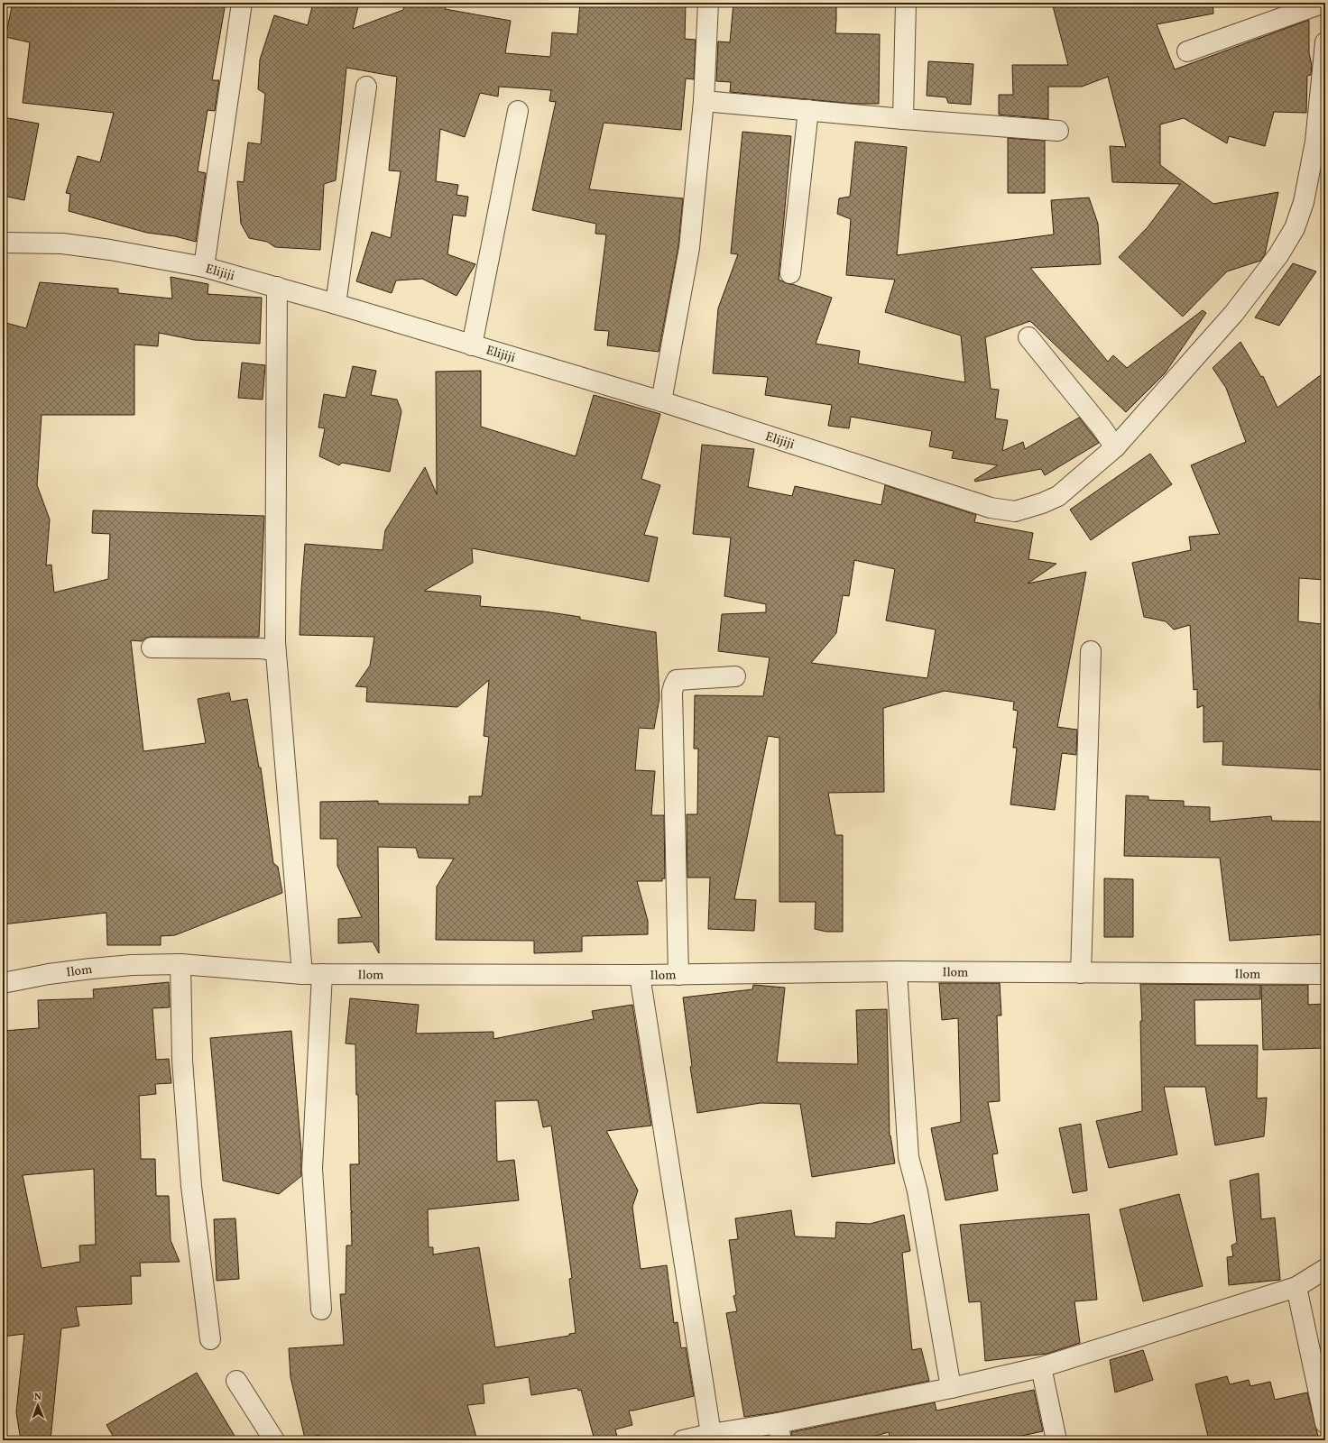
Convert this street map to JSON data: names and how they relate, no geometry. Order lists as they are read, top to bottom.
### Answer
{
  "streets": {
    "street": ["Elijiji", "Ilom"]
  },
  "north": "top"
}
